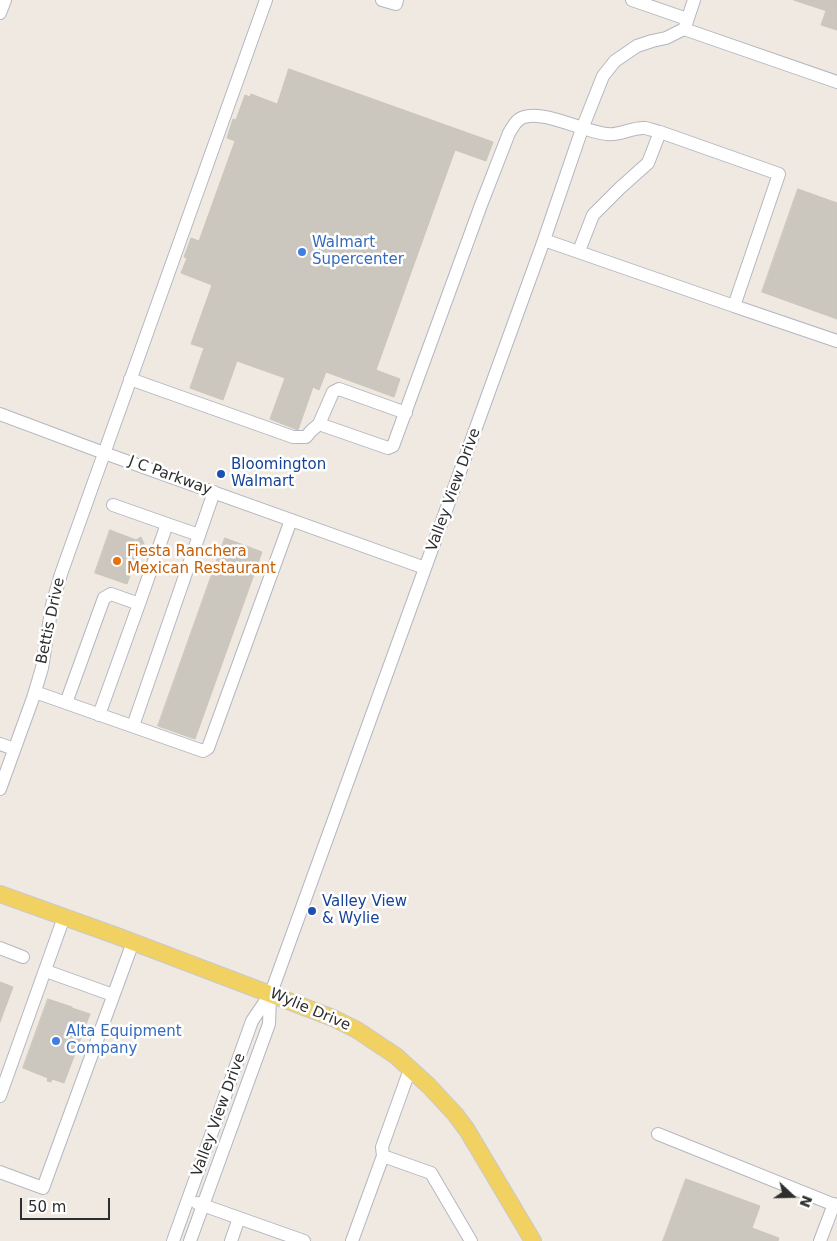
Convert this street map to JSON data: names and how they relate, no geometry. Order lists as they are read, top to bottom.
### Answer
{
  "streets": {
    "main road": ["Wylie Drive"],
    "street": ["J C Parkway", "Valley View Drive", "Bettis Drive"]
  },
  "crossings": [
    ["J C Parkway", "Valley View Drive"],
    ["J C Parkway", "Bettis Drive"],
    ["Valley View Drive", "Wylie Drive"]
  ],
  "places": [
    "Walmart Supercenter",
    "Bloomington Walmart",
    "Fiesta Ranchera Mexican Restaurant",
    "Valley View & Wylie",
    "Alta Equipment Company"
  ],
  "scale_bar": "50 m",
  "north": "right"
}
